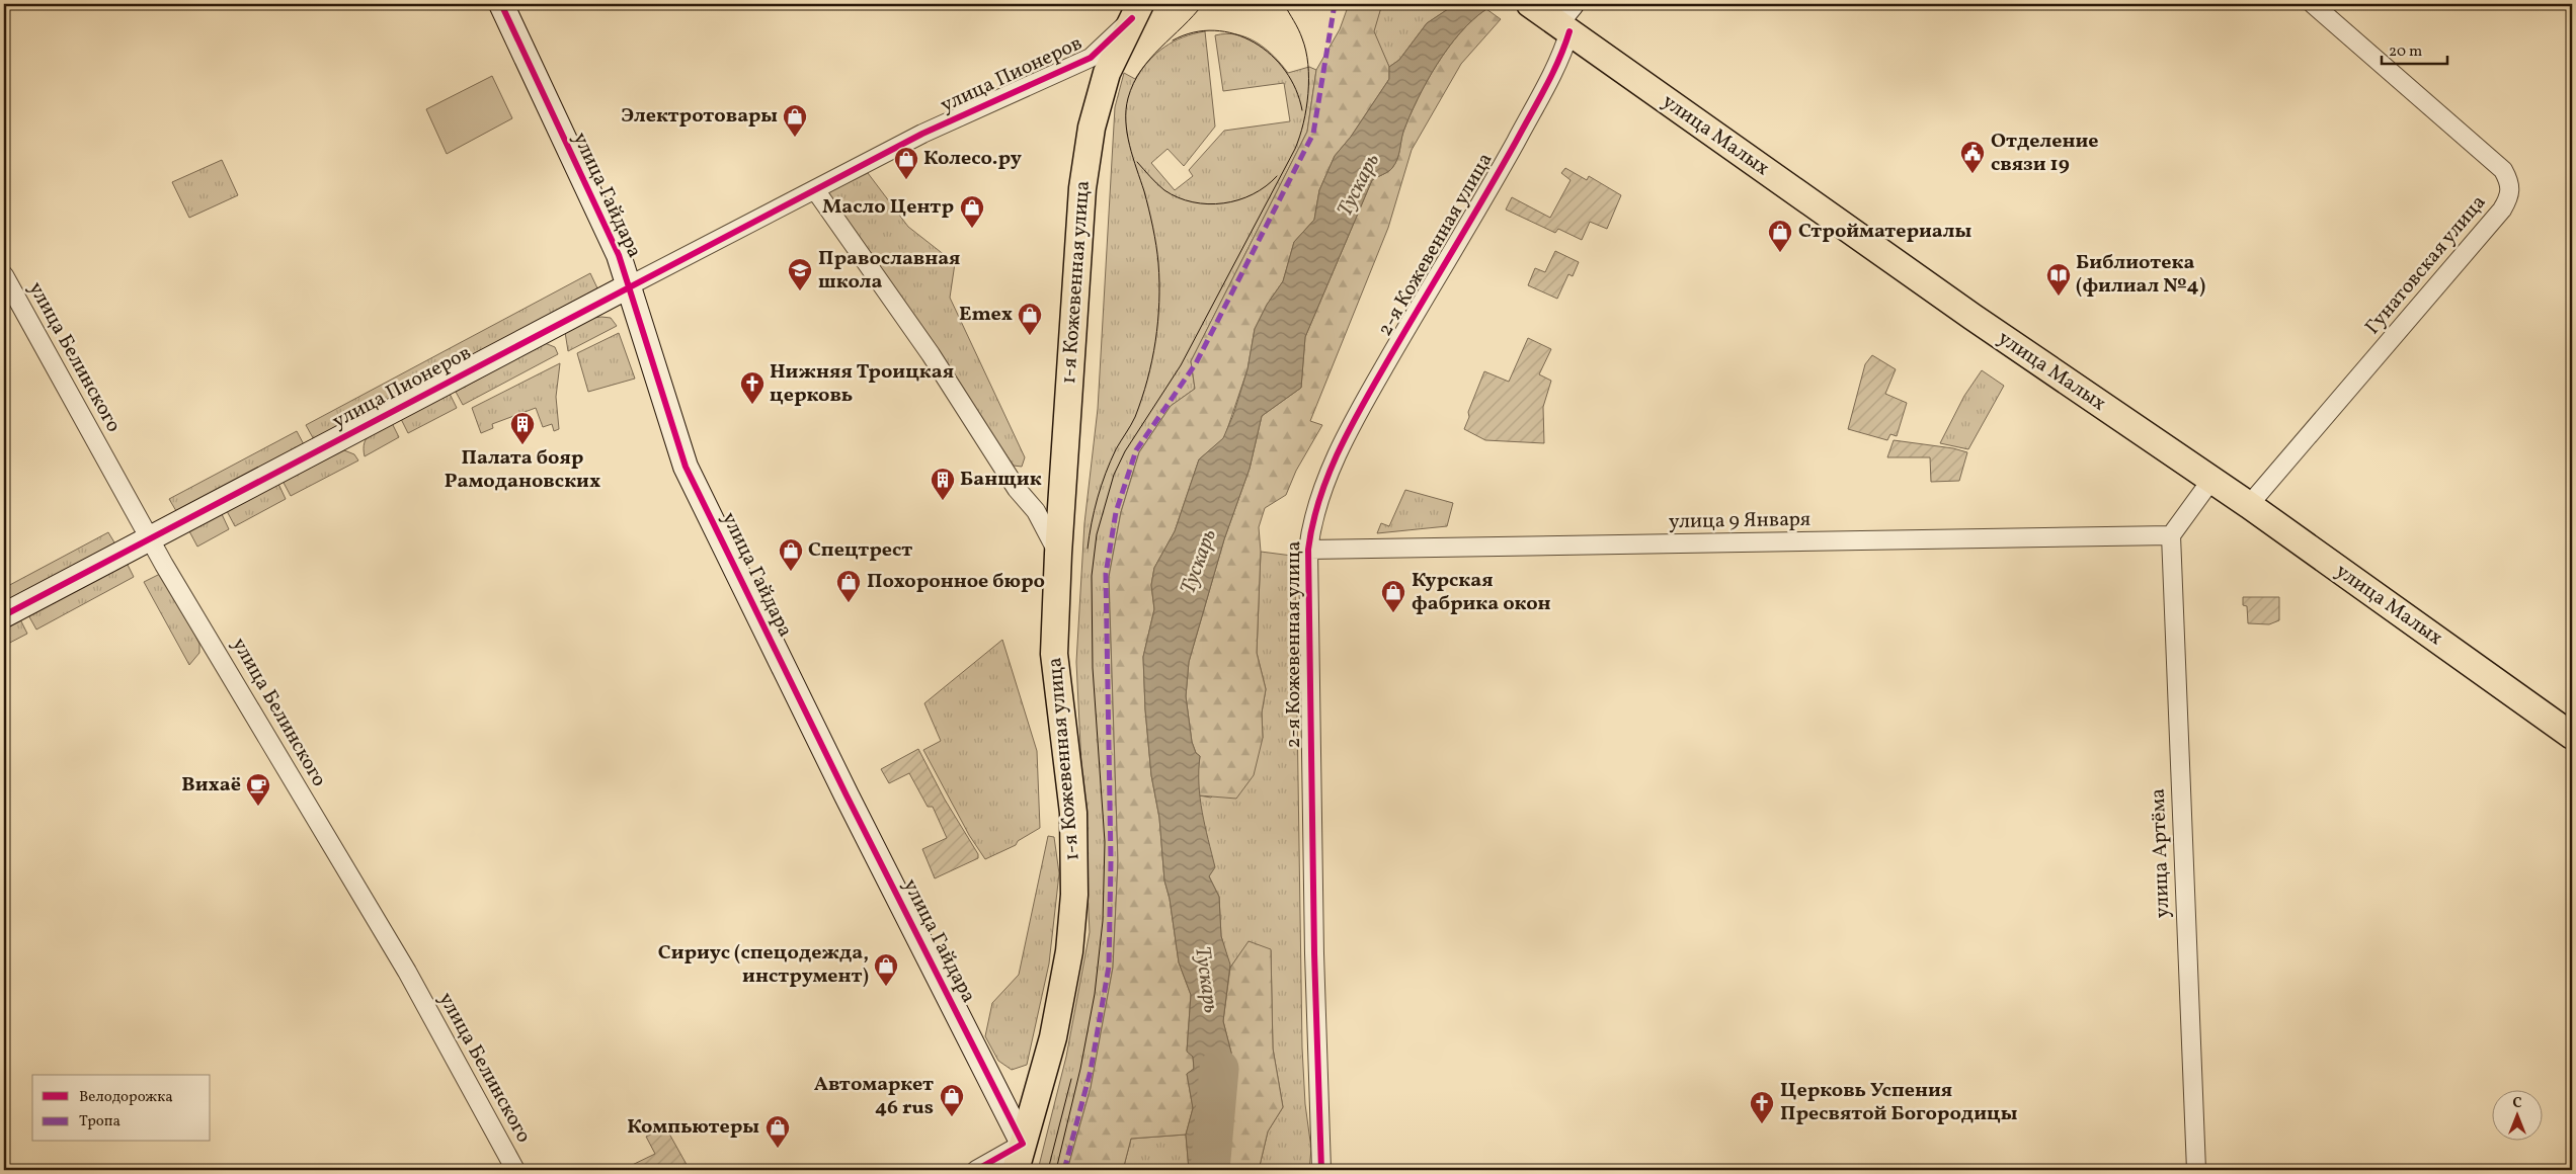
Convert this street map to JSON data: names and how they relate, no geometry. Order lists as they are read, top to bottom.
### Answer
{
  "streets": {
    "main road": ["улица Малых", "1-я Кожевенная улица"],
    "street": [
      "улица Пионеров",
      "улица Гайдара",
      "2-я Кожевенная улица",
      "Гунатовская улица",
      "улица Белинского",
      "улица 9 Января",
      "улица Артёма"
    ]
  },
  "crossings": [
    ["улица Пионеров", "улица Гайдара"],
    ["улица Пионеров", "1-я Кожевенная улица"],
    ["улица Пионеров", "улица Белинского"],
    ["улица Малых", "2-я Кожевенная улица"],
    ["улица Малых", "Гунатовская улица"],
    ["улица Гайдара", "1-я Кожевенная улица"],
    ["2-я Кожевенная улица", "улица 9 Января"],
    ["улица 9 Января", "улица Артёма"]
  ],
  "water": ["Тускарь"],
  "places": {
    "shop": [
      "Электротовары",
      "Колесо.ру",
      "Масло Центр",
      "Стройматериалы",
      "Emex",
      "Спецтрест",
      "Похоронное бюро",
      "Курская фабрика окон",
      "Сириус (спецодежда, инструмент)",
      "Автомаркет 46 rus",
      "Компьютеры"
    ],
    "public building": ["Отделение связи 19"],
    "school or university": ["Православная школа"],
    "library": ["Библиотека (филиал №4)"],
    "church": ["Нижняя Троицкая церковь", "Церковь Успения Пресвятой Богородицы"],
    "building": ["Палата бояр Рамодановских", "Банщик"],
    "cafe": ["Вихаё"]
  },
  "legend": ["Велодорожка", "Тропа"],
  "scale_bar": "20 m",
  "north": "top"
}
